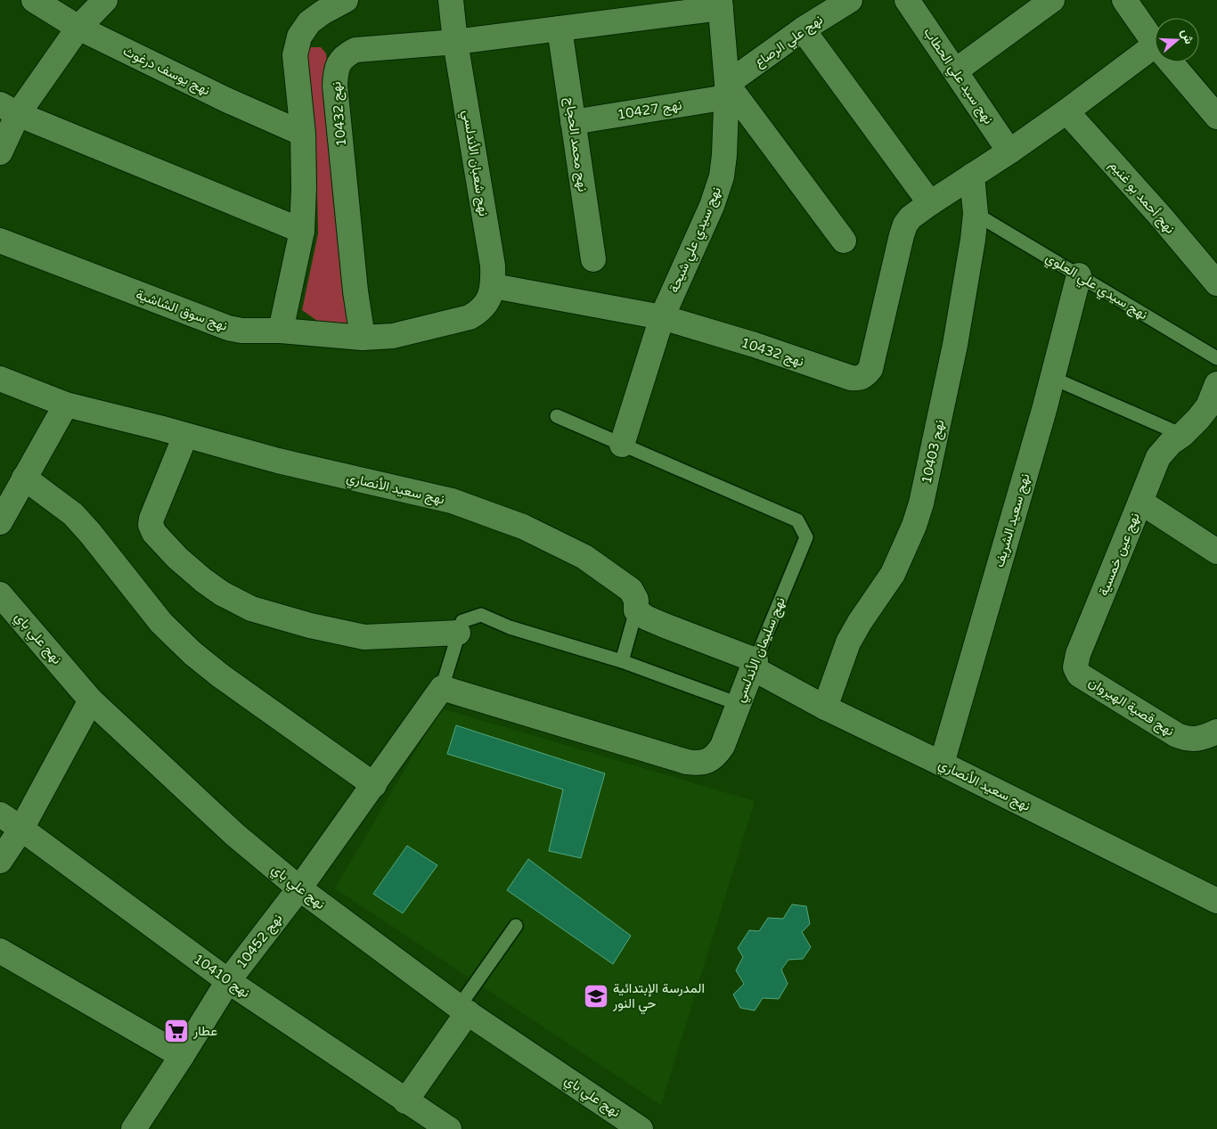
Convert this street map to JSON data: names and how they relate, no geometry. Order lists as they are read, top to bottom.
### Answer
{
  "streets": {
    "street": [
      "نهج علي الرصاع",
      "نهج يوسف درغوث",
      "نهج سيد علي الحطاب",
      "نهج 10427",
      "نهج 10432",
      "نهج محمد الحجاج",
      "نهج شعبان الأندلسي",
      "نهج أحمد بو غنيم",
      "نهج سيدي علي شيحة",
      "نهج سوق الشاشية",
      "نهج 10403",
      "نهج سعيد الأنصاري",
      "نهج سعيد الشريف",
      "نهج عين خمسية",
      "نهج علي باي",
      "نهج سليمان الأندلسي",
      "نهج قصية الهيروان",
      "نهج 10452",
      "نهج 10410"
    ],
    "lane": ["نهج سيدي علي العلوي"]
  },
  "crossings": [
    ["نهج علي الرصاع", "نهج 10427"],
    ["نهج علي الرصاع", "نهج سيدي علي شيحة"],
    ["نهج 10427", "نهج محمد الحجاج"],
    ["نهج 10427", "نهج سيدي علي شيحة"],
    ["نهج 10432", "نهج محمد الحجاج"],
    ["نهج 10432", "نهج شعبان الأندلسي"],
    ["نهج 10432", "نهج سيدي علي شيحة"],
    ["نهج 10432", "نهج سوق الشاشية"],
    ["نهج شعبان الأندلسي", "نهج سوق الشاشية"],
    ["نهج سيدي علي شيحة", "نهج سليمان الأندلسي"],
    ["نهج سيدي علي العلوي", "نهج 10403"],
    ["نهج سيدي علي العلوي", "نهج سعيد الشريف"],
    ["نهج 10403", "نهج سعيد الأنصاري"],
    ["نهج سعيد الأنصاري", "نهج سعيد الشريف"],
    ["نهج سعيد الأنصاري", "نهج سليمان الأندلسي"],
    ["نهج عين خمسية", "نهج قصية الهيروان"],
    ["نهج علي باي", "نهج 10452"],
    ["نهج سليمان الأندلسي", "نهج 10452"],
    ["نهج 10452", "نهج 10410"]
  ],
  "places": {
    "school or university": ["المدرسة الإبتدائية حي النور"],
    "supermarket": ["عطار"]
  },
  "north": "right"
}
